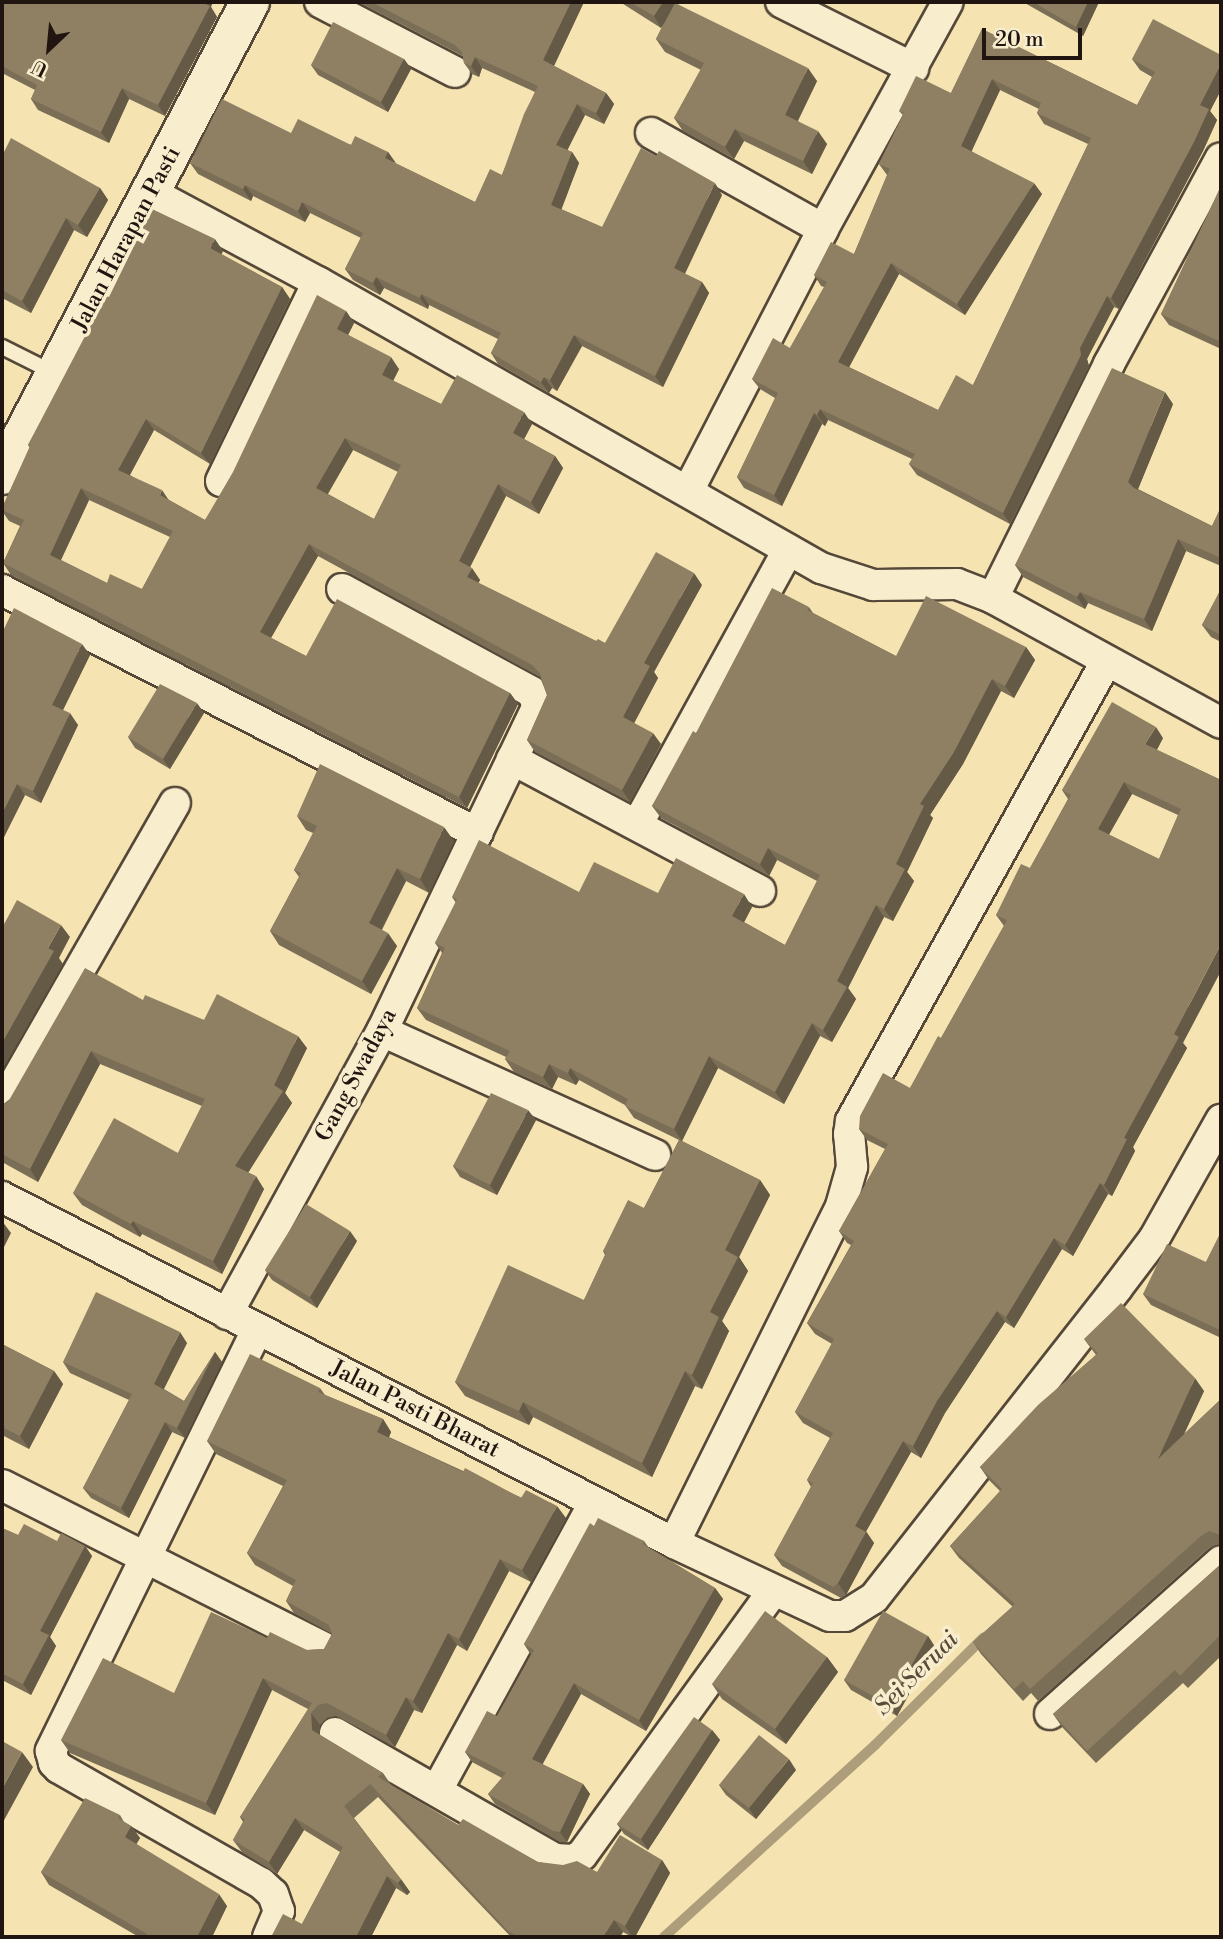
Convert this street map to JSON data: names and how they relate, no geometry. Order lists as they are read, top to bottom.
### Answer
{
  "streets": {
    "street": ["Jalan Harapan Pasti", "Gang Swadaya", "Jalan Pasti Bharat"]
  },
  "crossings": [
    ["Gang Swadaya", "Jalan Pasti Bharat"]
  ],
  "water": ["Sei Seruai"],
  "scale_bar": "20 m",
  "north": "bottom left"
}
